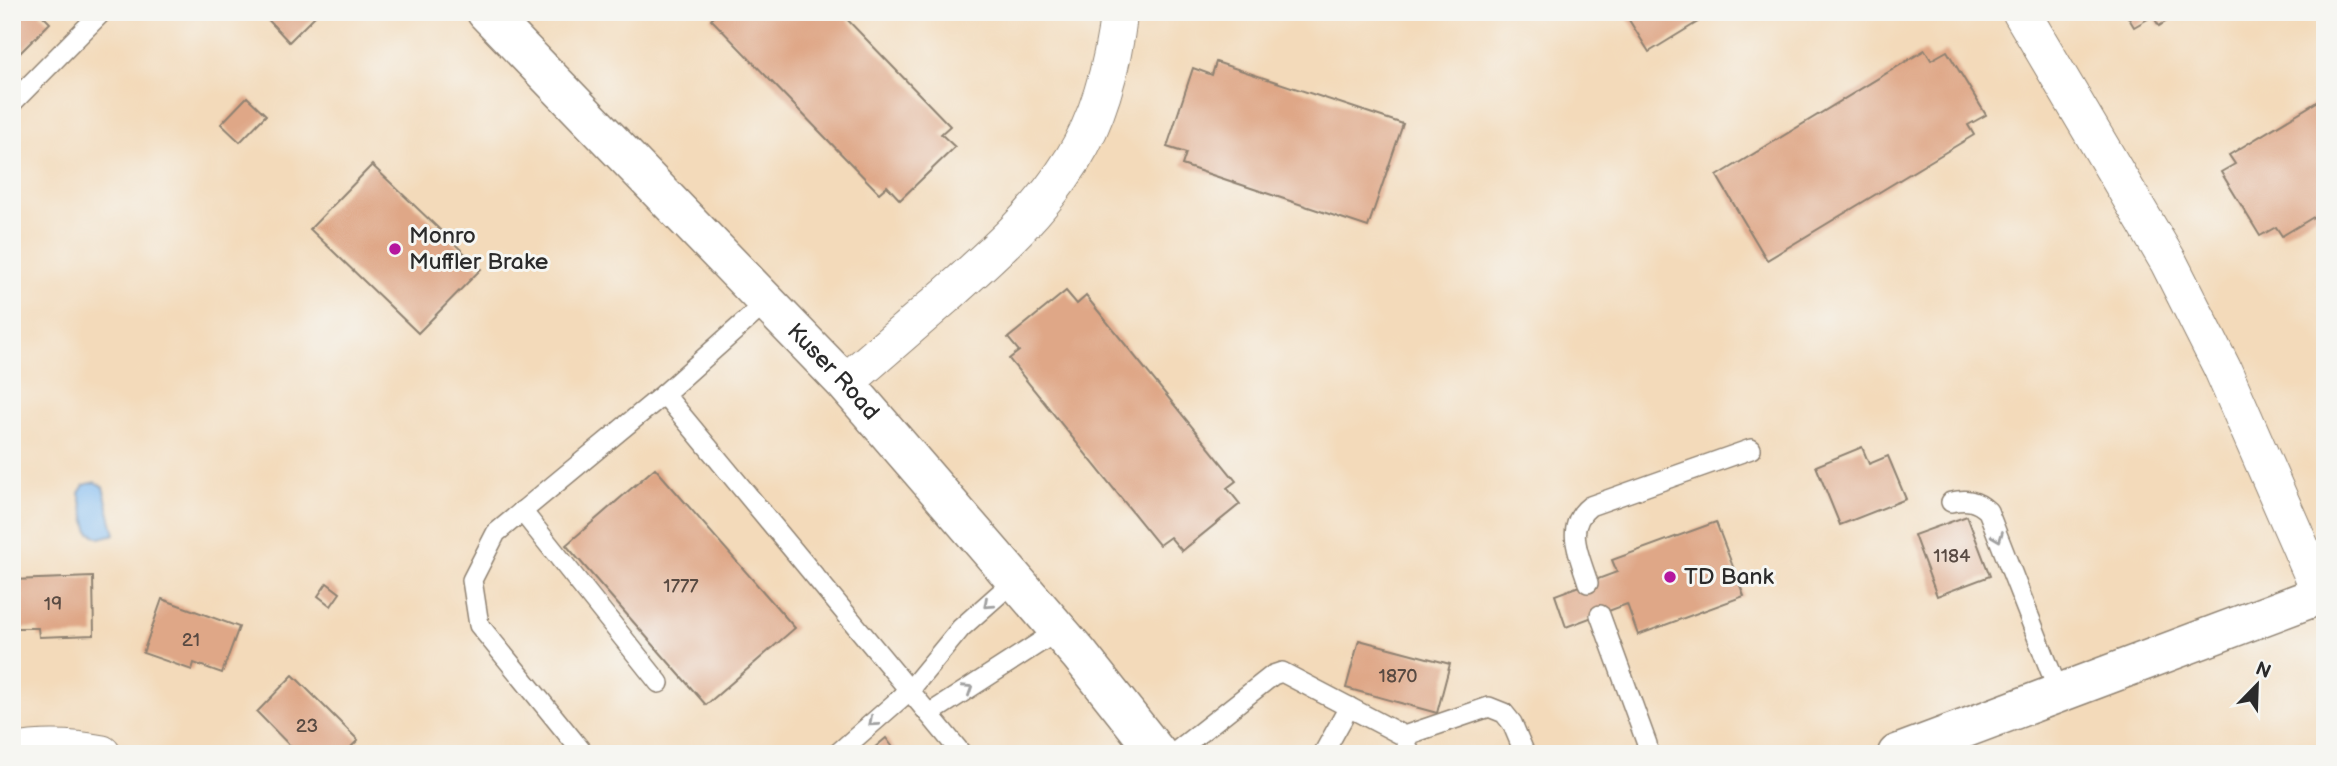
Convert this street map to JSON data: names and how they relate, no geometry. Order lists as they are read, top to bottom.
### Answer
{
  "streets": {
    "street": ["Kuser Road"]
  },
  "places": ["Monro Muffler Brake", "TD Bank"],
  "house_numbers": [
    "1184",
    "1777",
    "19",
    "21",
    "1870",
    "23"
  ],
  "north": "top right"
}
